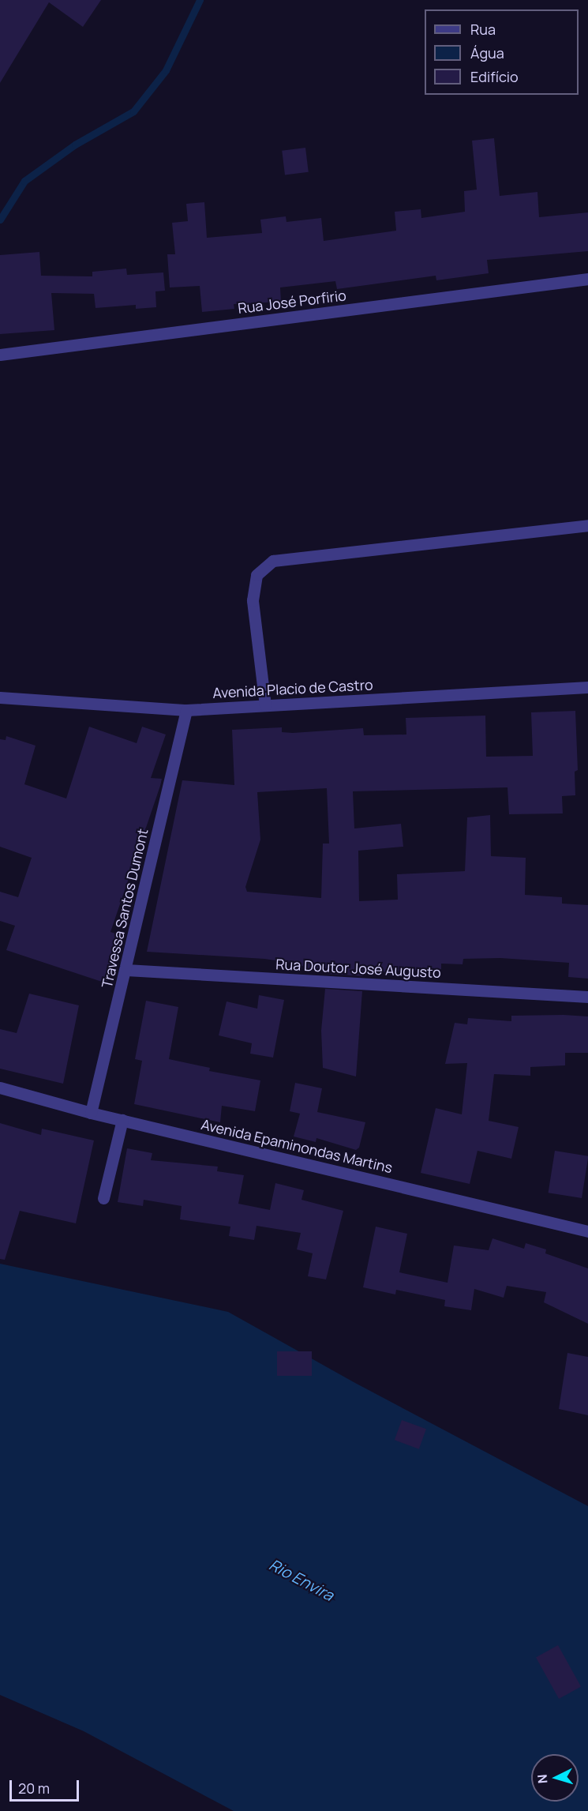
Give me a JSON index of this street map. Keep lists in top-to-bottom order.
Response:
{
  "streets": {
    "street": [
      "Rua José Porfirio",
      "Avenida Placio de Castro",
      "Travessa Santos Dumont",
      "Rua Doutor José Augusto",
      "Avenida Epaminondas Martins"
    ]
  },
  "crossings": [
    ["Avenida Placio de Castro", "Travessa Santos Dumont"],
    ["Travessa Santos Dumont", "Rua Doutor José Augusto"],
    ["Travessa Santos Dumont", "Avenida Epaminondas Martins"]
  ],
  "water": ["Rio Envira"],
  "legend": ["Rua", "Água", "Edifício"],
  "scale_bar": "20 m",
  "north": "left"
}
